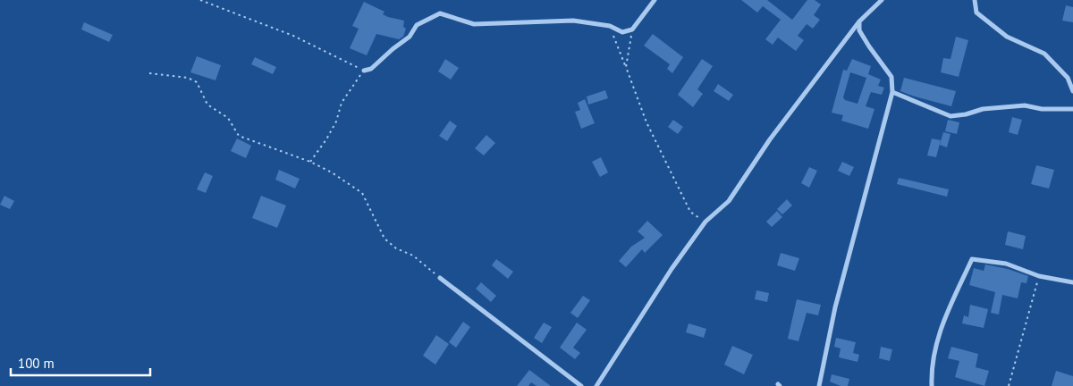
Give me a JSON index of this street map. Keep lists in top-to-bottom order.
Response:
{
  "scale_bar": "100 m"
}
